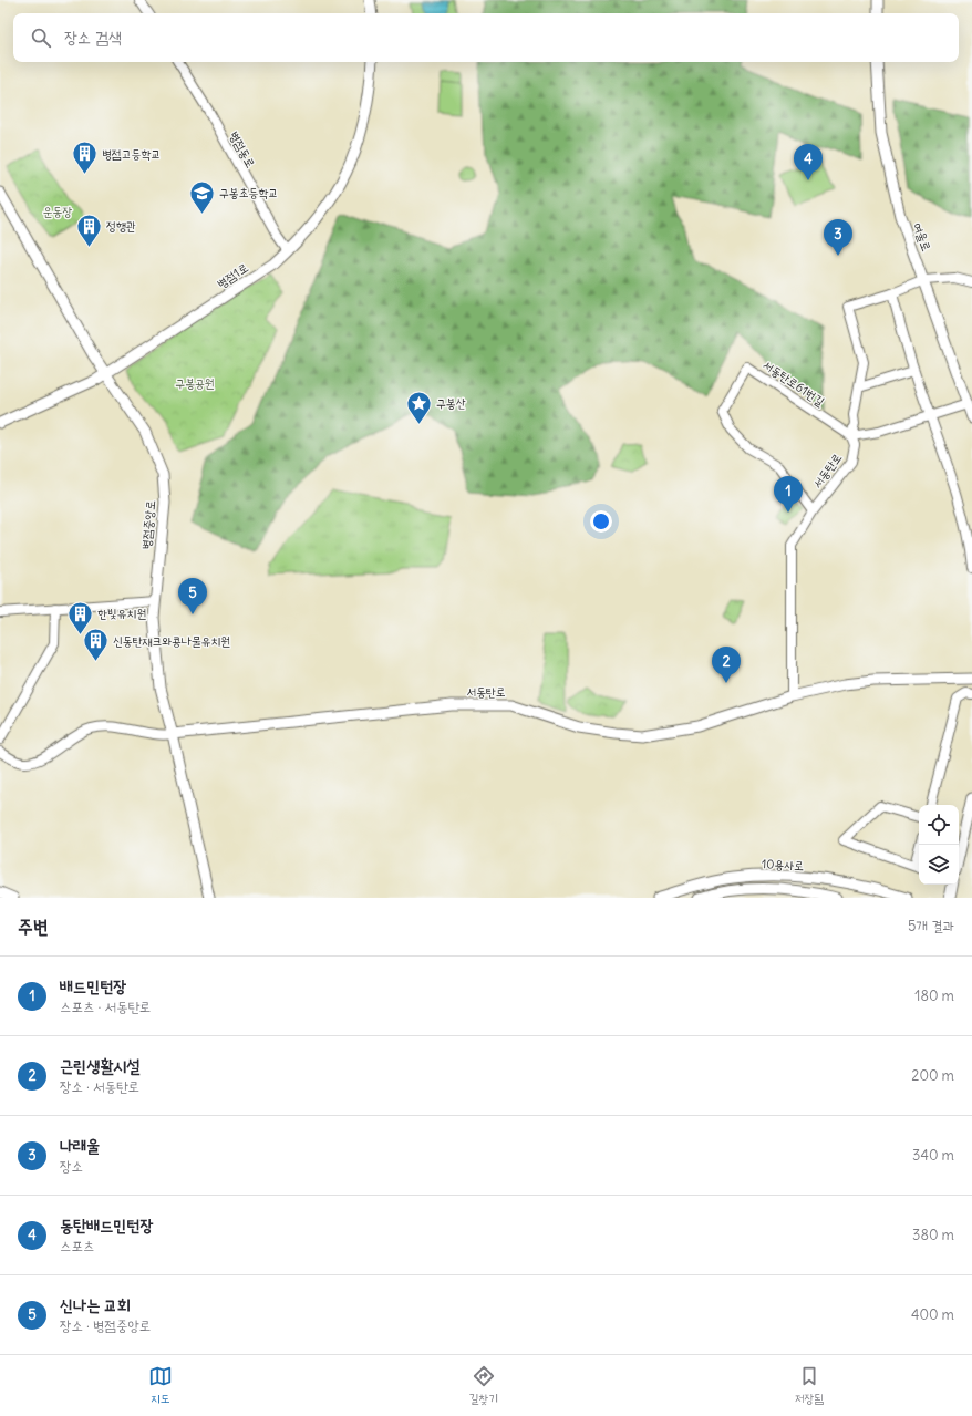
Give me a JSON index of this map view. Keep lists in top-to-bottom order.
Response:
{
  "streets": {
    "street": [
      "병점동로",
      "여울로",
      "병점1로",
      "서동탄로61번길",
      "서동탄로",
      "병점중앙로",
      "10용사로"
    ]
  },
  "crossings": [
    ["병점동로", "병점1로"],
    ["병점1로", "병점중앙로"],
    ["서동탄로61번길", "서동탄로"],
    ["서동탄로", "병점중앙로"]
  ],
  "parks": ["운동장", "구봉공원"],
  "places": {
    "building": [
      "병점고등학교",
      "정행관",
      "한빛유치원",
      "신동탄재크와콩나물유치원"
    ],
    "school or university": ["구봉초등학교"],
    "place": ["구봉산"]
  },
  "page": {
    "search": "장소 검색",
    "pins": [
      "4",
      "3",
      "1",
      "5",
      "2"
    ],
    "heading": ["주변", "5개 결과"],
    "list": [
      {
        "mark": "1",
        "name": "배드민턴장",
        "note": "스포츠 · 서동탄로",
        "value": "180 m"
      },
      {
        "mark": "2",
        "name": "근린생활시설",
        "note": "장소 · 서동탄로",
        "value": "200 m"
      },
      {
        "mark": "3",
        "name": "나래울",
        "note": "장소",
        "value": "340 m"
      },
      {
        "mark": "4",
        "name": "동탄배드민턴장",
        "note": "스포츠",
        "value": "380 m"
      },
      {
        "mark": "5",
        "name": "신나는 교회",
        "note": "장소 · 병점중앙로",
        "value": "400 m"
      }
    ],
    "nav": ["지도", "길찾기", "저장됨"]
  }
}
